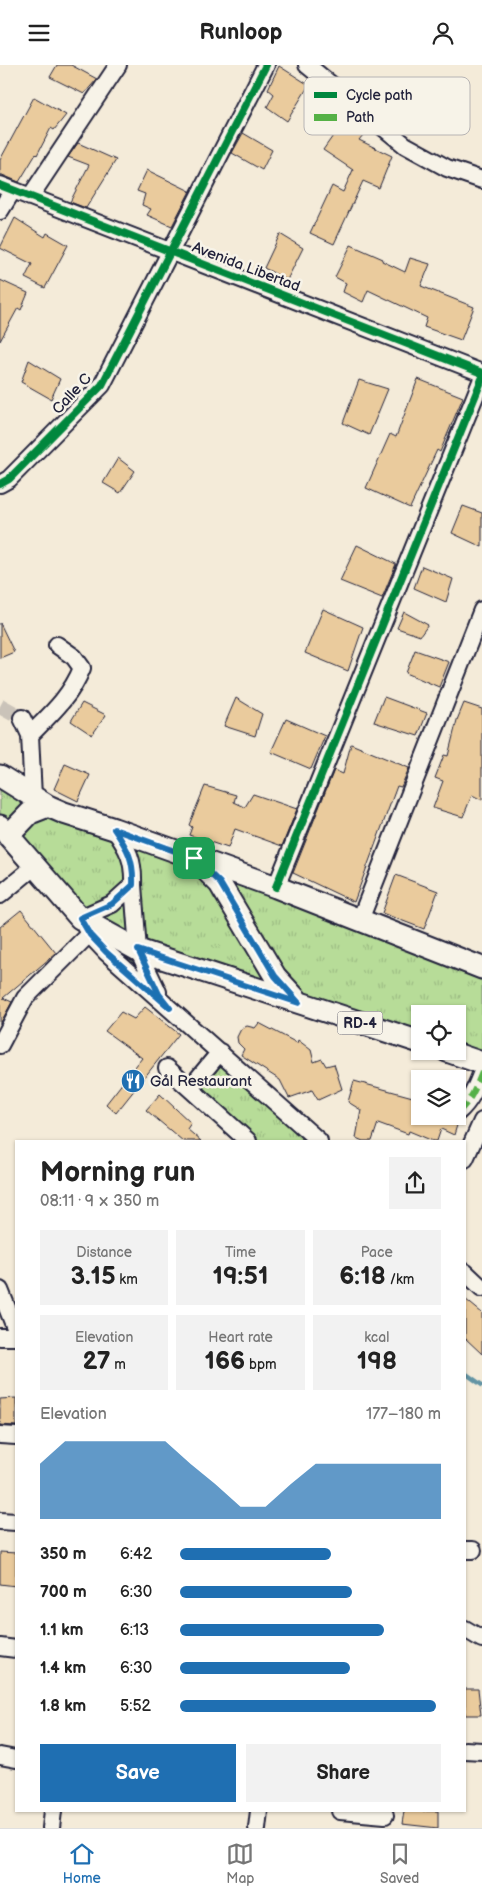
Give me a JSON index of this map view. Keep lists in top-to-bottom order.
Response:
{
  "streets": {
    "main road": ["RD-4"],
    "street": ["Avenida Libertad", "Calle C"]
  },
  "crossings": [
    ["Avenida Libertad", "Calle C"]
  ],
  "places": {
    "restaurant": ["Gål Restaurant"]
  },
  "legend": ["Cycle path", "Path"],
  "page": {
    "header": "Runloop",
    "heading": ["Morning run", "08:11 · 9 × 350 m"],
    "stats": [
      ["Distance", "3.15 km"],
      ["Time", "19:51"],
      ["Pace", "6:18 /km"],
      ["Elevation", "27 m"],
      ["Heart rate", "166 bpm"],
      ["kcal", "198"]
    ],
    "chart": ["Elevation", "177–180 m"],
    "list": [
      {
        "name": "350 m",
        "note": "6:42"
      },
      {
        "name": "700 m",
        "note": "6:30"
      },
      {
        "name": "1.1 km",
        "note": "6:13"
      },
      {
        "name": "1.4 km",
        "note": "6:30"
      },
      {
        "name": "1.8 km",
        "note": "5:52"
      }
    ],
    "buttons": ["Save", "Share"],
    "tabs": ["Home", "Map", "Saved"]
  }
}
